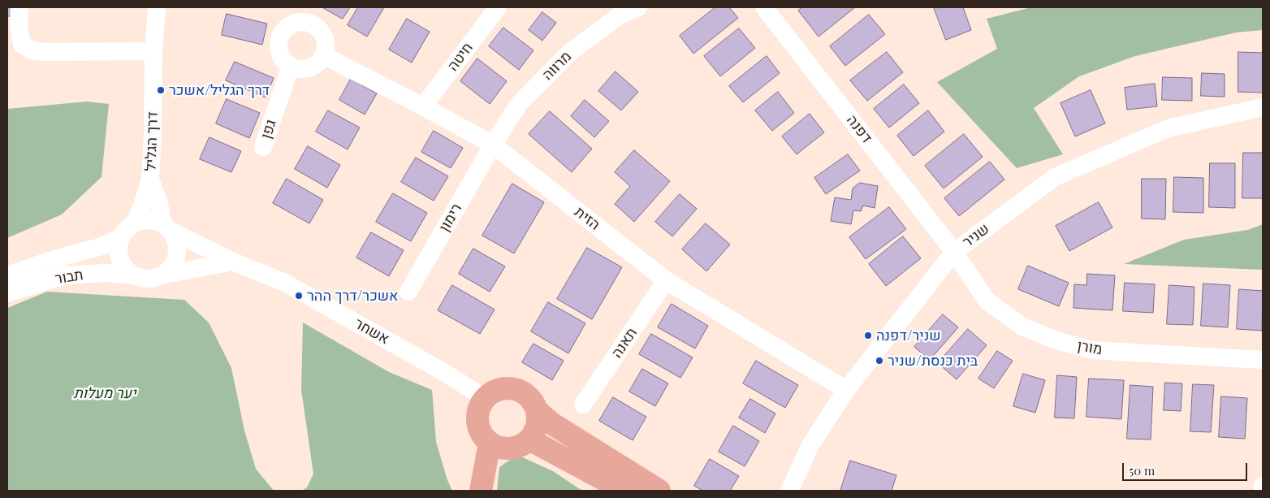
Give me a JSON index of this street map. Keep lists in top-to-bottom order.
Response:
{
  "streets": {
    "street": [
      "חיטה",
      "מרווה",
      "גפן",
      "דפנה",
      "דרך הגליל",
      "רימון",
      "הזית",
      "שניר",
      "תבור",
      "אשחר",
      "תאנה",
      "מורן"
    ]
  },
  "crossings": [
    ["חיטה", "הזית"],
    ["מרווה", "רימון"],
    ["מרווה", "הזית"],
    ["גפן", "הזית"],
    ["דפנה", "שניר"],
    ["דפנה", "מורן"],
    ["דרך הגליל", "תבור"],
    ["דרך הגליל", "אשחר"],
    ["רימון", "הזית"],
    ["הזית", "שניר"],
    ["הזית", "תאנה"],
    ["שניר", "מורן"],
    ["תבור", "אשחר"]
  ],
  "parks": ["יער מעלות"],
  "places": [
    "דרך הגליל/אשכר",
    "אשכר/דרך ההר",
    "שניר/דפנה",
    "בית כנסת/שניר"
  ],
  "scale_bar": "50 m"
}
